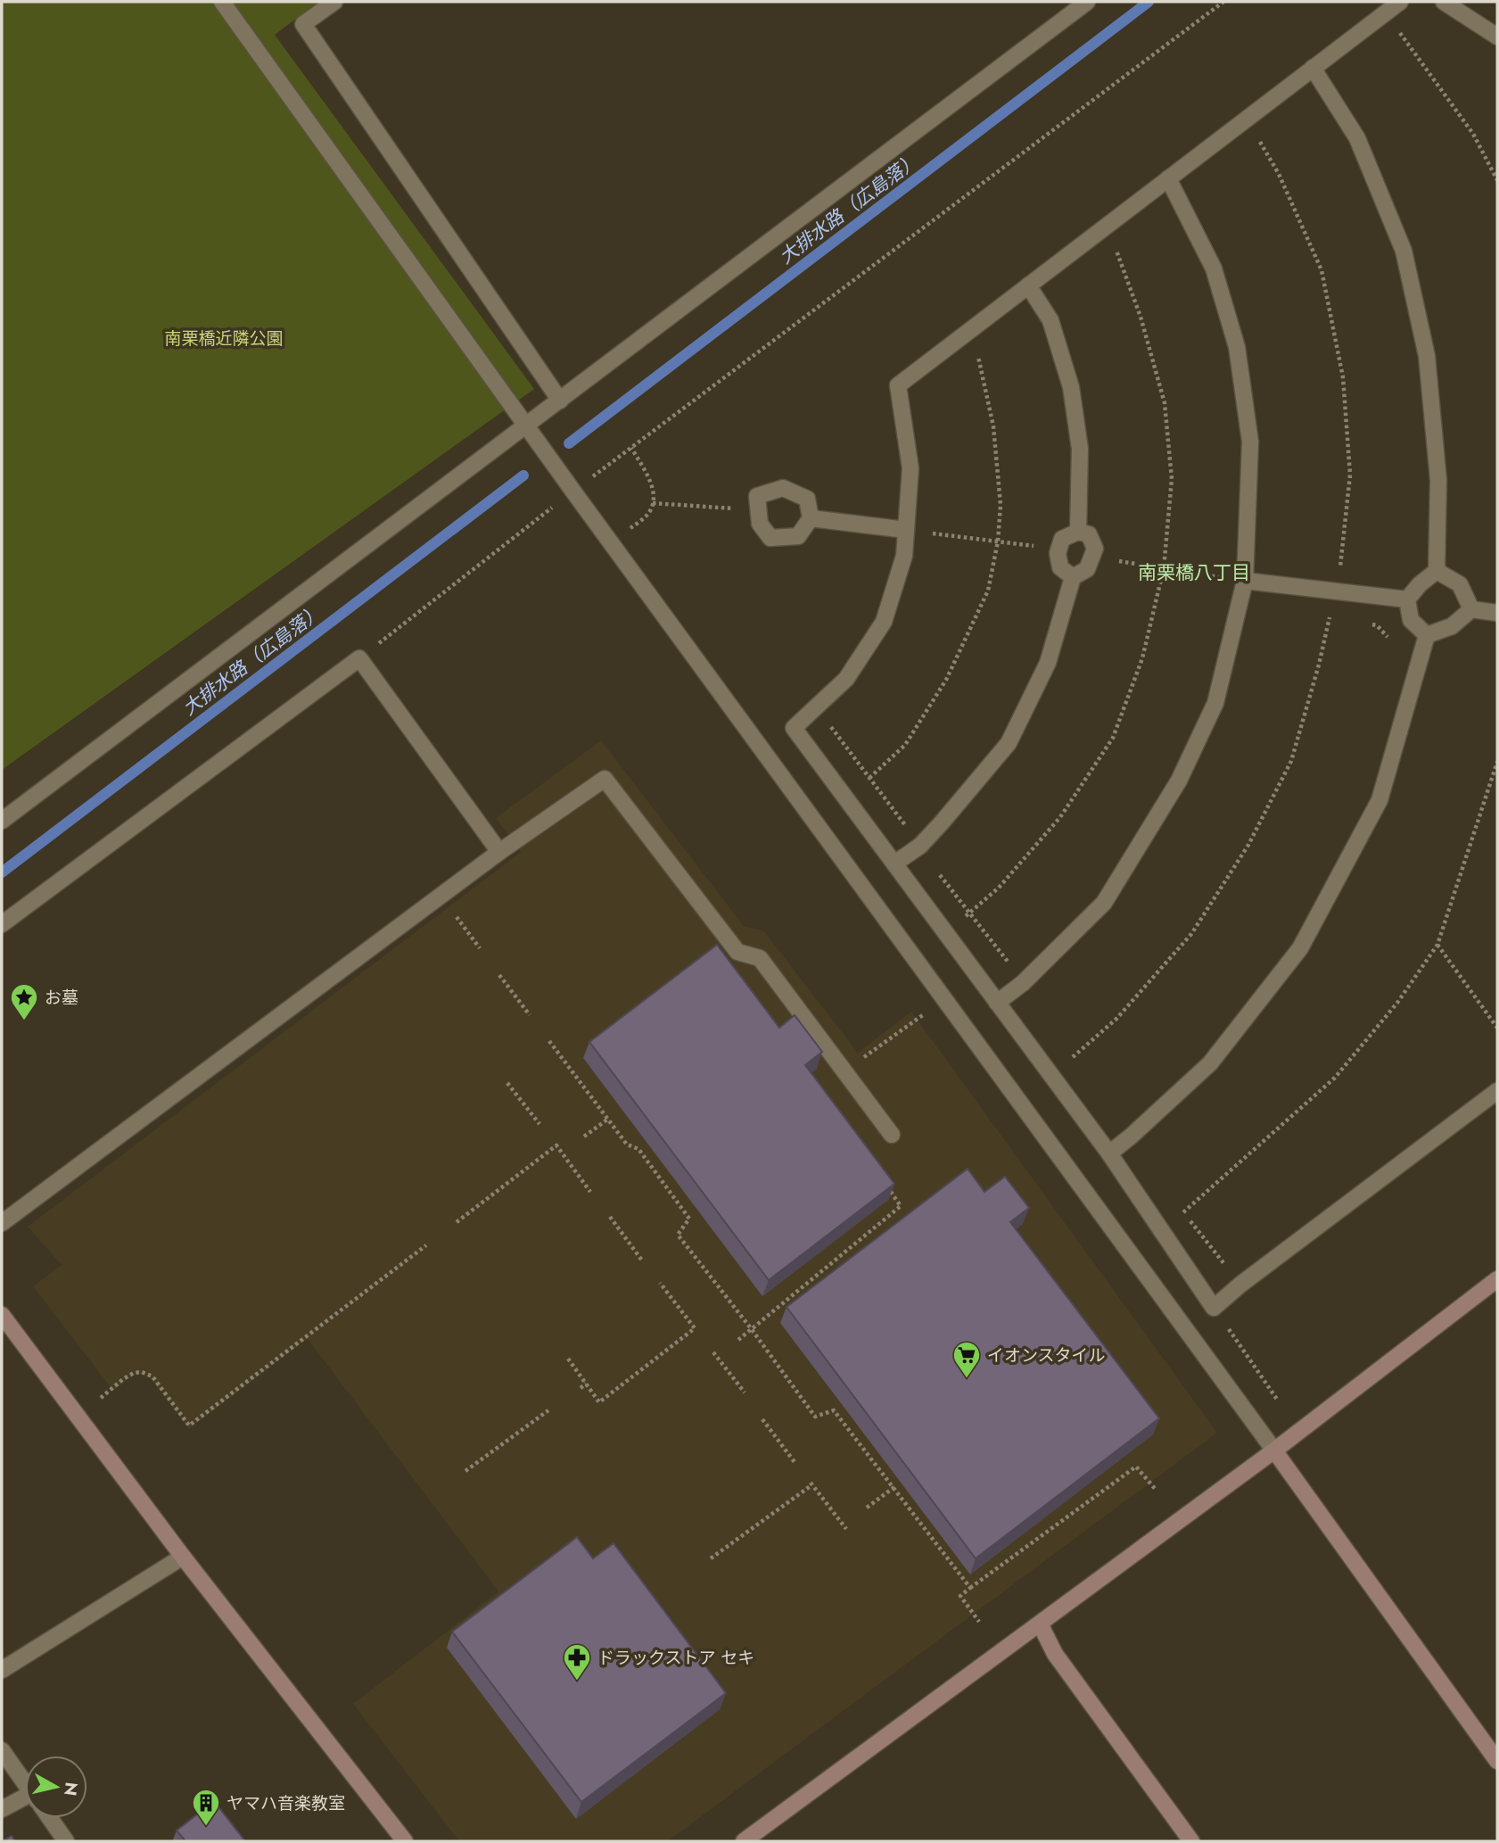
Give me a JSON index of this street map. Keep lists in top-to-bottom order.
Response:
{
  "districts": ["南栗橋八丁目"],
  "water": ["大排水路（広島落）"],
  "parks": ["南栗橋近隣公園"],
  "places": {
    "place": ["お墓"],
    "supermarket": ["イオンスタイル"],
    "pharmacy": ["ドラックストア セキ"],
    "building": ["ヤマハ音楽教室"]
  },
  "north": "right"
}
